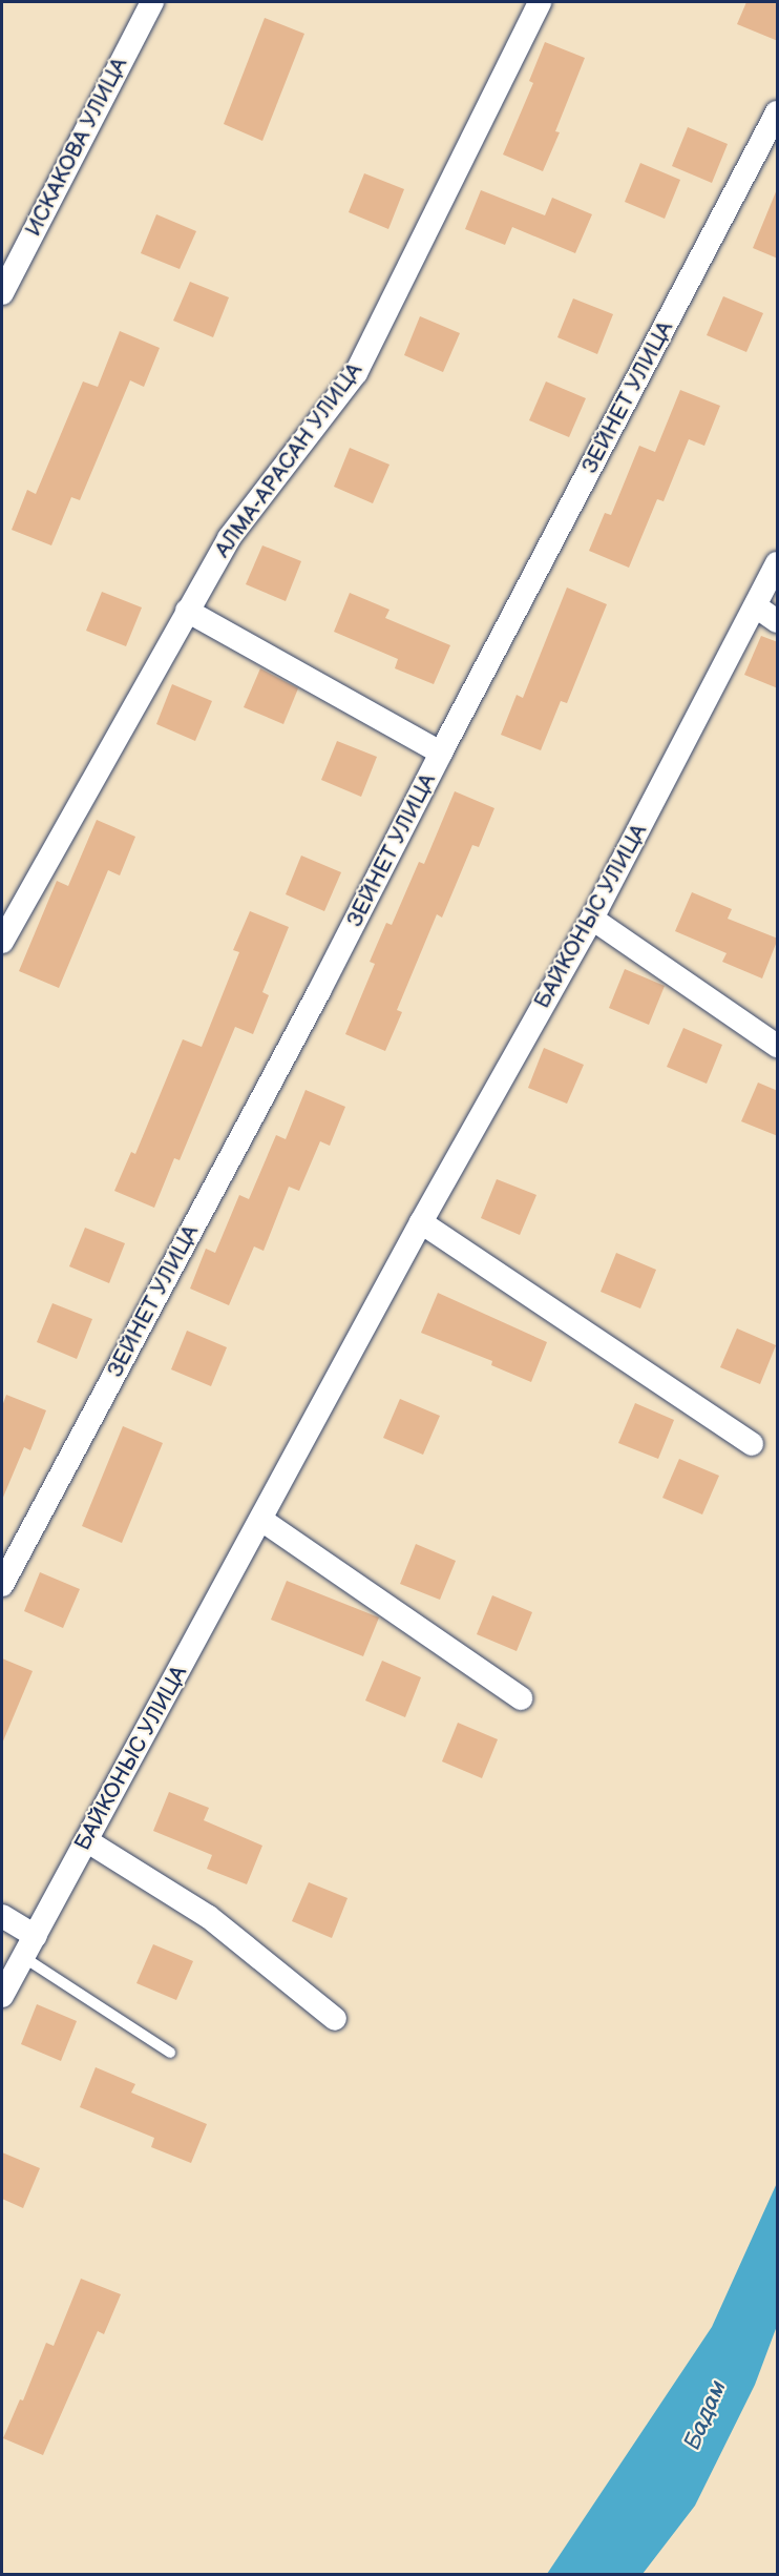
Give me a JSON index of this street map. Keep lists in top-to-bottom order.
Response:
{
  "streets": {
    "street": [
      "ИСКАКОВА УЛИЦА",
      "ЗЕЙНЕТ УЛИЦА",
      "АЛМА-АРАСАН УЛИЦА",
      "БАЙКОНЫС УЛИЦА"
    ]
  },
  "water": ["Бадам"]
}
